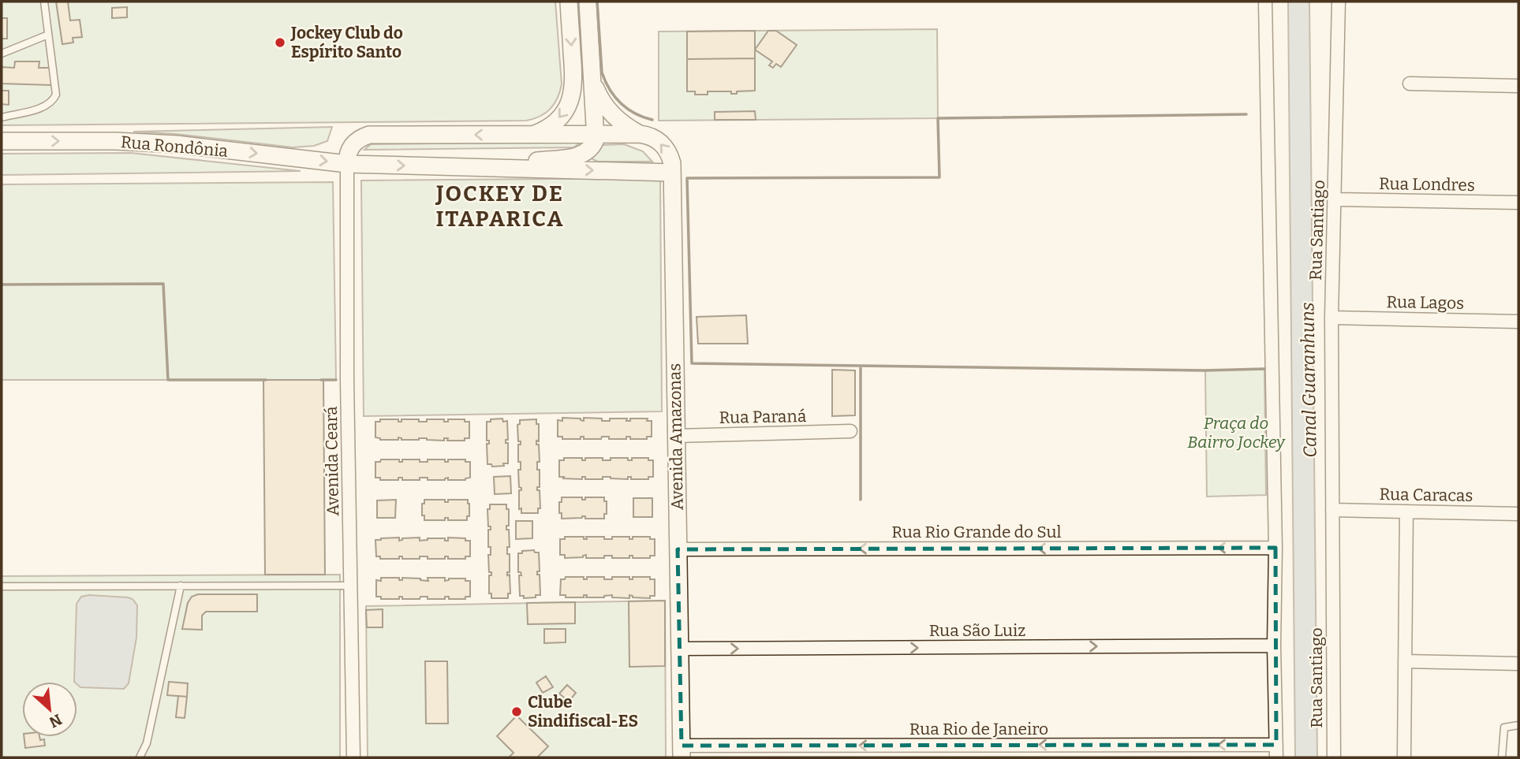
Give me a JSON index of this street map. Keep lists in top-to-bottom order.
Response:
{
  "streets": {
    "street": [
      "Rua Rondônia",
      "Rua Londres",
      "Rua Santiago",
      "Rua Lagos",
      "Rua Paraná",
      "Avenida Amazonas",
      "Avenida Ceará",
      "Rua Caracas",
      "Rua Rio Grande do Sul",
      "Rua São Luiz",
      "Rua Rio de Janeiro"
    ]
  },
  "crossings": [
    ["Rua Rondônia", "Avenida Amazonas"],
    ["Rua Rondônia", "Avenida Ceará"],
    ["Rua Londres", "Rua Santiago"],
    ["Rua Santiago", "Rua Lagos"],
    ["Rua Santiago", "Rua Caracas"],
    ["Rua Paraná", "Avenida Amazonas"],
    ["Avenida Amazonas", "Rua Rio Grande do Sul"],
    ["Avenida Amazonas", "Rua São Luiz"],
    ["Avenida Amazonas", "Rua Rio de Janeiro"]
  ],
  "one_way": ["Rua Rio Grande do Sul", "Rua São Luiz", "Rua Rio de Janeiro"],
  "districts": ["JOCKEY DE ITAPARICA"],
  "water": ["Canal Guaranhuns"],
  "parks": ["Praça do Bairro Jockey"],
  "places": ["Jockey Club do Espírito Santo", "Clube Sindifiscal-ES"],
  "north": "bottom right"
}
